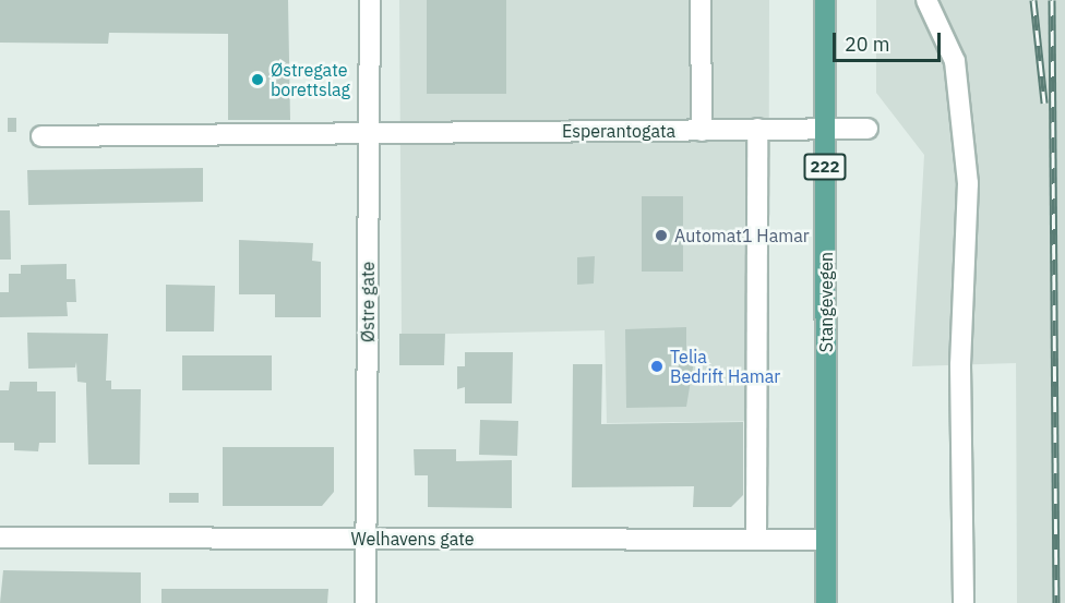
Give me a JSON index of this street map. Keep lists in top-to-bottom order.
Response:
{
  "streets": {
    "main road": ["222", "Stangevegen"],
    "street": ["Esperantogata", "Østre gate", "Welhavens gate"]
  },
  "crossings": [
    ["Esperantogata", "Østre gate"],
    ["Esperantogata", "Stangevegen"],
    ["Østre gate", "Welhavens gate"],
    ["Stangevegen", "Welhavens gate"]
  ],
  "places": ["Østregate borettslag", "Automat1 Hamar", "Telia Bedrift Hamar"],
  "scale_bar": "20 m"
}
